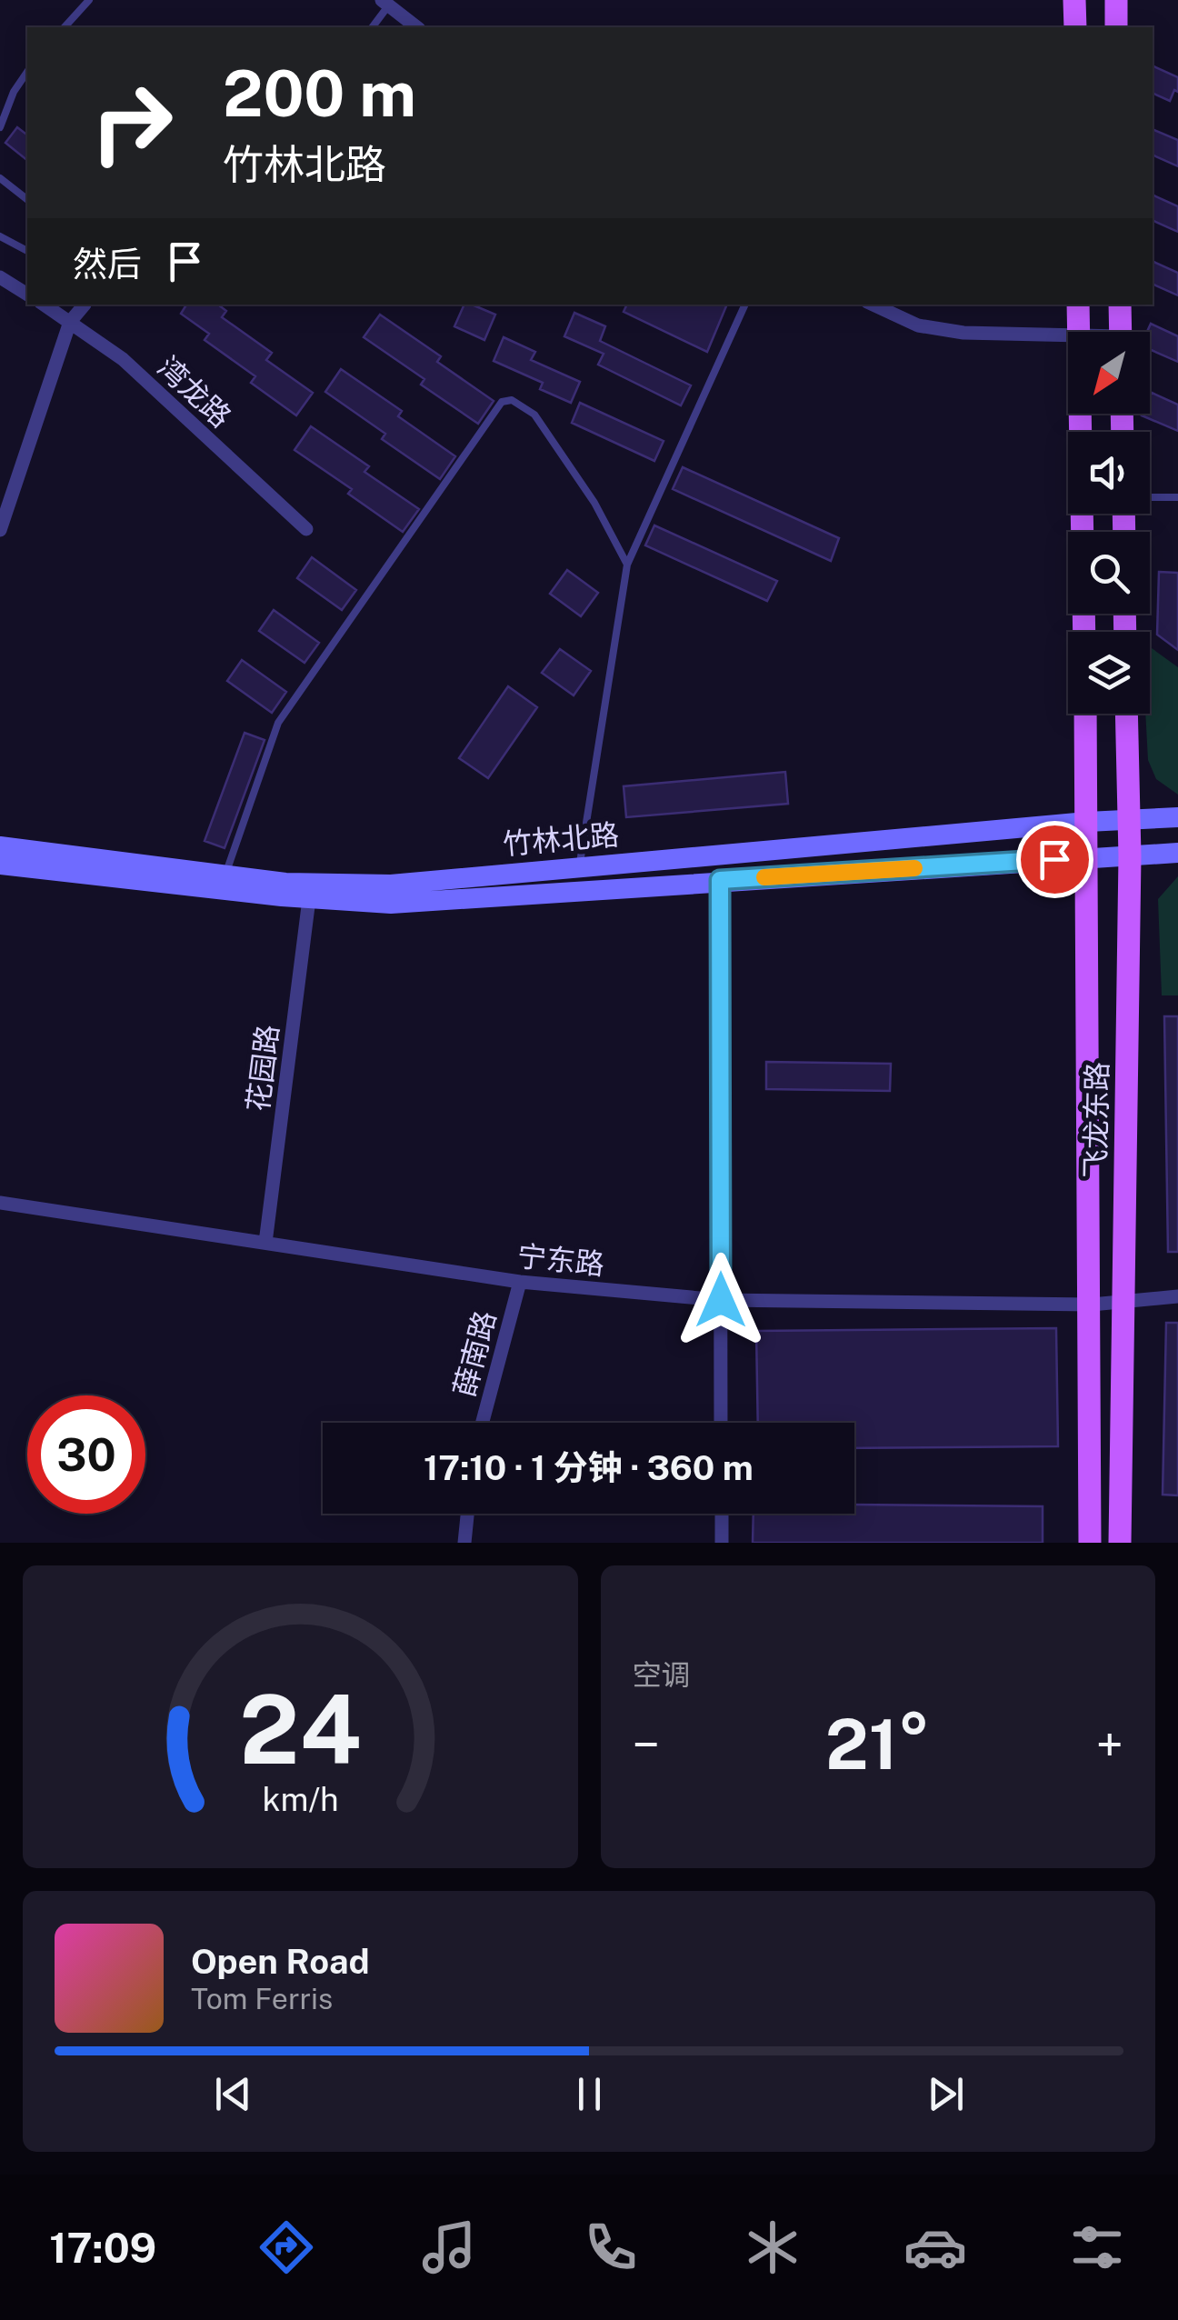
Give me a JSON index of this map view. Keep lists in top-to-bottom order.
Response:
{
  "streets": {
    "main road": ["竹林北路", "飞龙东路"],
    "street": [
      "湾龙路",
      "花园路",
      "宁东路",
      "薛南路"
    ]
  },
  "crossings": [
    ["竹林北路", "花园路"],
    ["竹林北路", "飞龙东路"],
    ["花园路", "宁东路"],
    ["飞龙东路", "宁东路"],
    ["宁东路", "薛南路"]
  ],
  "north": "bottom left",
  "page": {
    "turn": ["200 m", "竹林北路"],
    "then": "然后",
    "limit": "30",
    "trip": "17:10 · 1 分钟 · 360 m",
    "tile": "空调",
    "heat": ["−", "21°", "+"],
    "song": ["Open Road", "Tom Ferris"],
    "tabs": "17:09",
    "gauge": ["24", "km/h"]
  }
}
